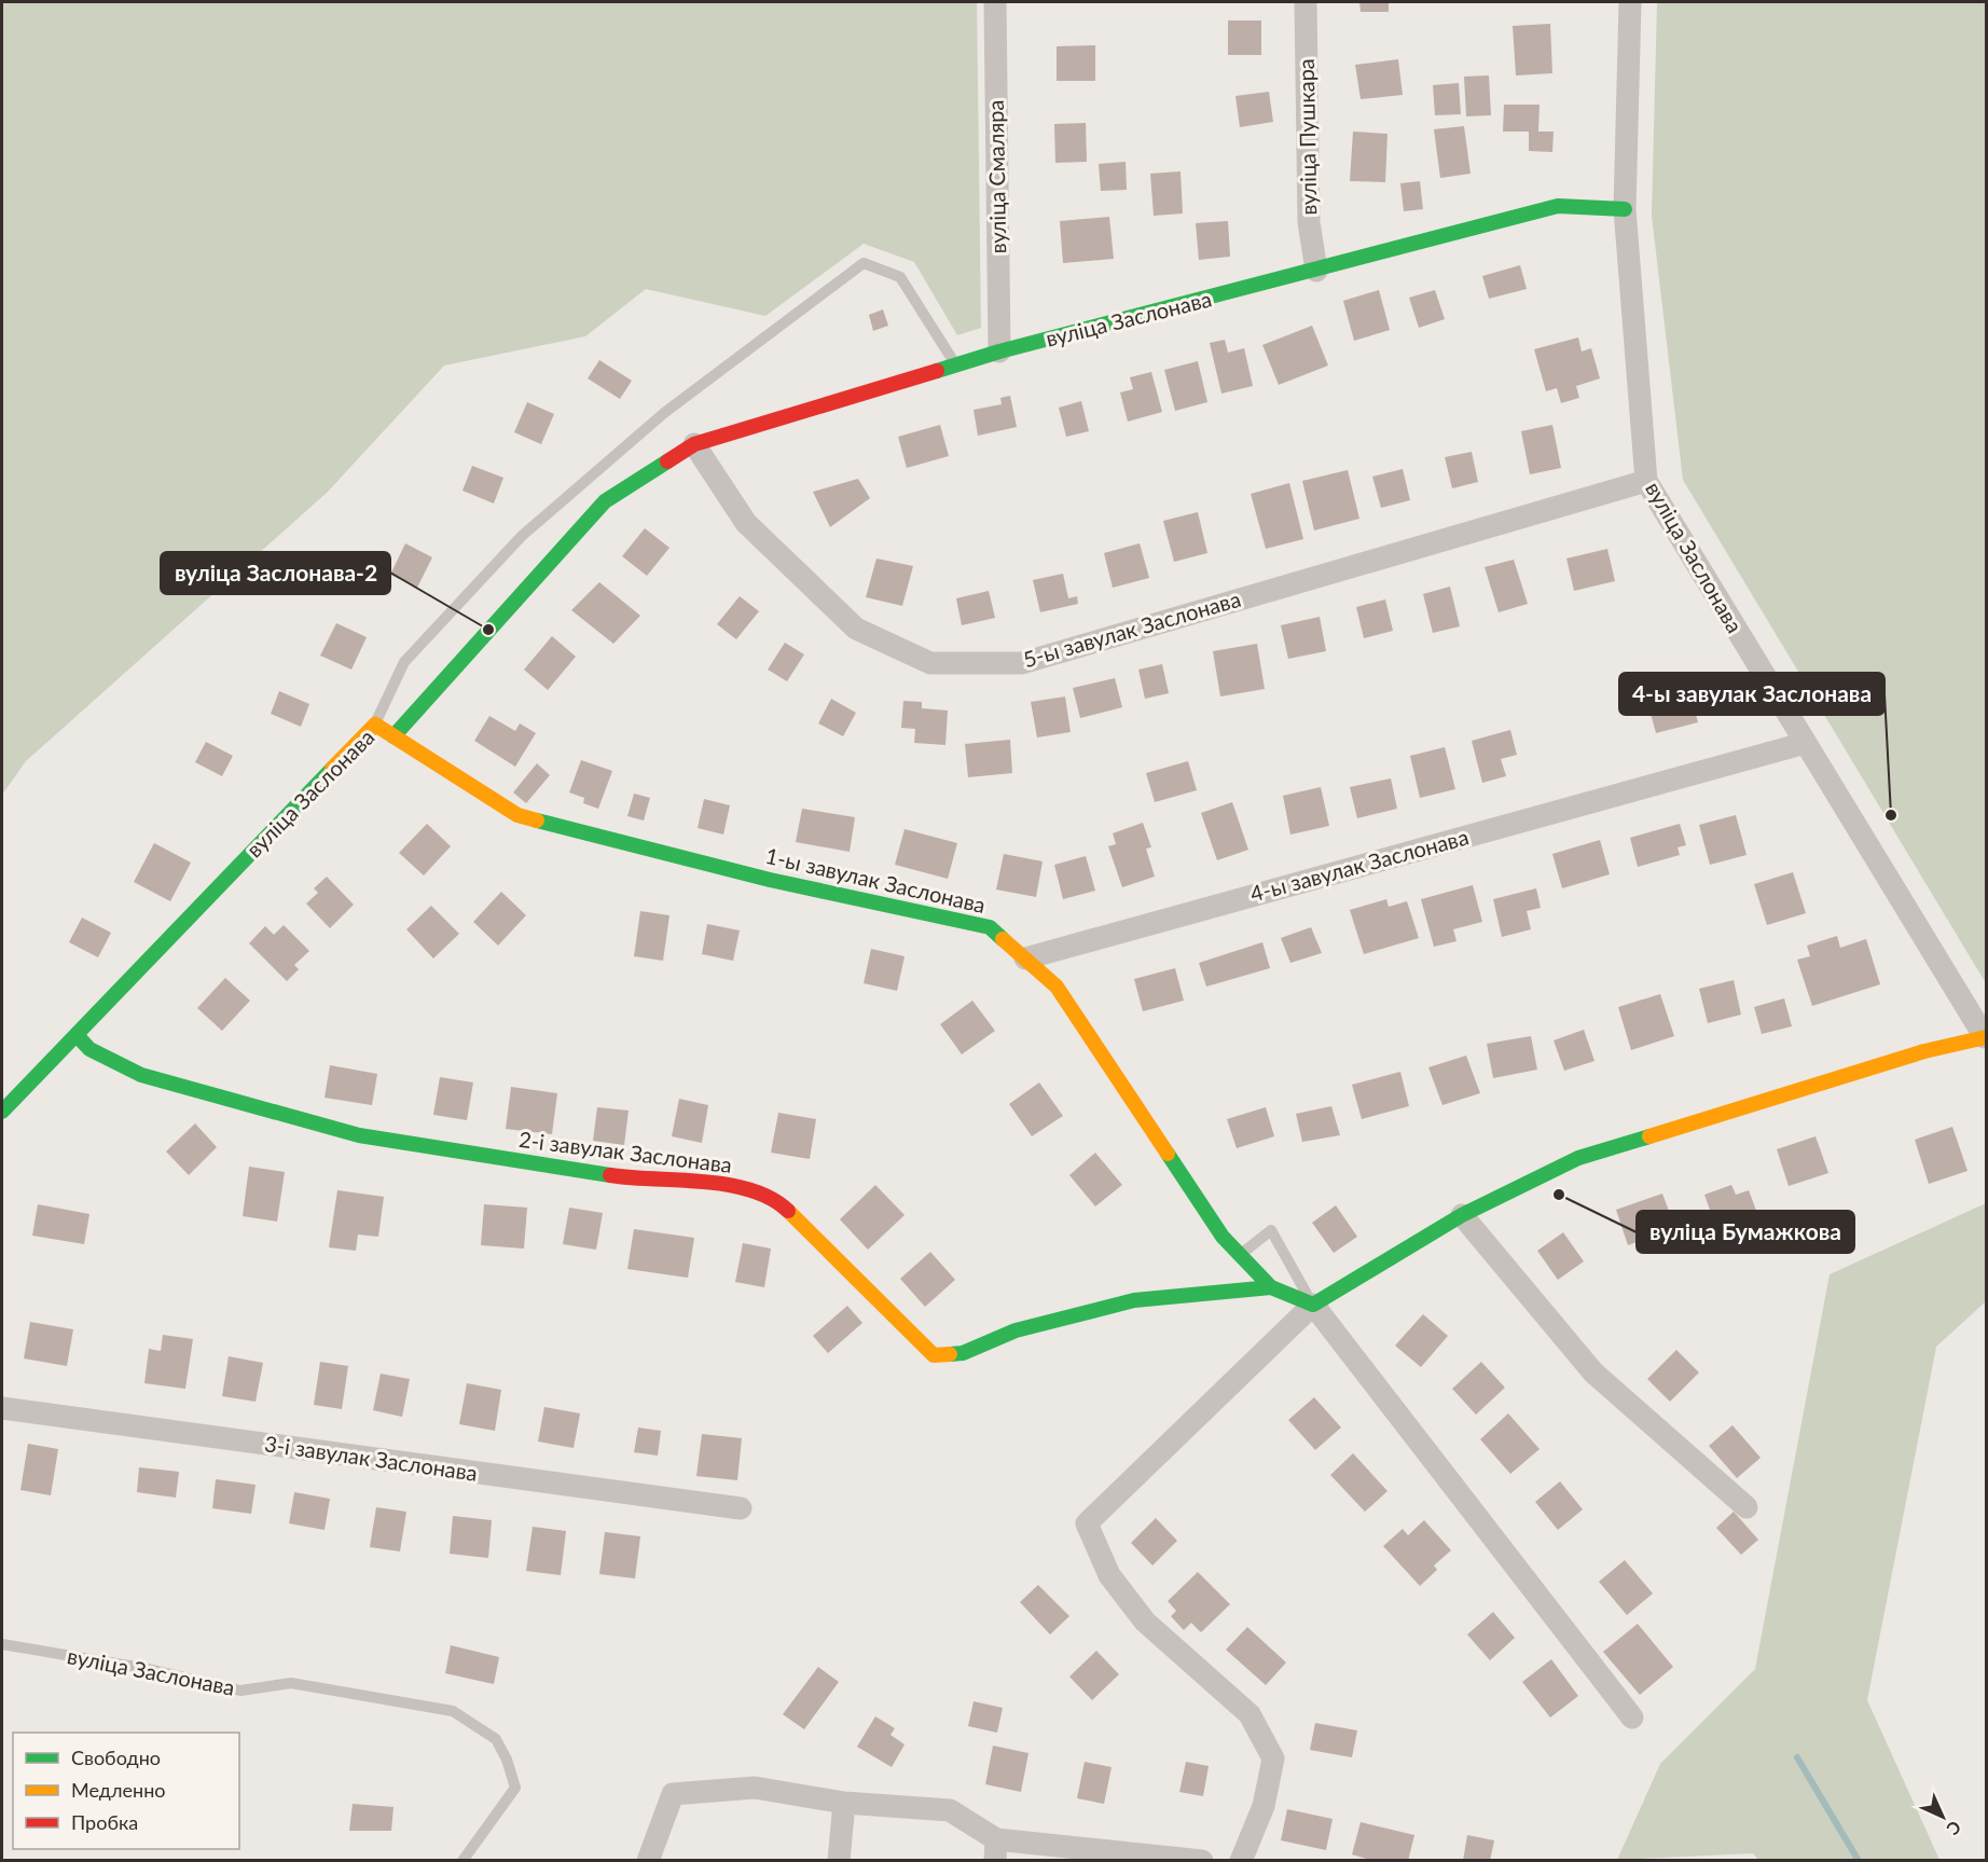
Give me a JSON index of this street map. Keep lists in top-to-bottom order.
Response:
{
  "streets": {
    "street": [
      "вуліца Пушкара",
      "вуліца Смаляра",
      "вуліца Заслонава",
      "5-ы завулак Заслонава",
      "4-ы завулак Заслонава",
      "1-ы завулак Заслонава",
      "2-і завулак Заслонава",
      "3-і завулак Заслонава"
    ]
  },
  "crossings": [
    ["вуліца Пушкара", "вуліца Заслонава"],
    ["вуліца Смаляра", "вуліца Заслонава"],
    ["вуліца Заслонава", "5-ы завулак Заслонава"],
    ["вуліца Заслонава", "4-ы завулак Заслонава"],
    ["вуліца Заслонава", "1-ы завулак Заслонава"],
    ["вуліца Заслонава", "2-і завулак Заслонава"],
    ["4-ы завулак Заслонава", "1-ы завулак Заслонава"],
    ["1-ы завулак Заслонава", "2-і завулак Заслонава"]
  ],
  "places": ["вуліца Заслонава-2", "4-ы завулак Заслонава", "вуліца Бумажкова"],
  "legend": ["Свободно", "Медленно", "Пробка"],
  "north": "bottom right"
}
